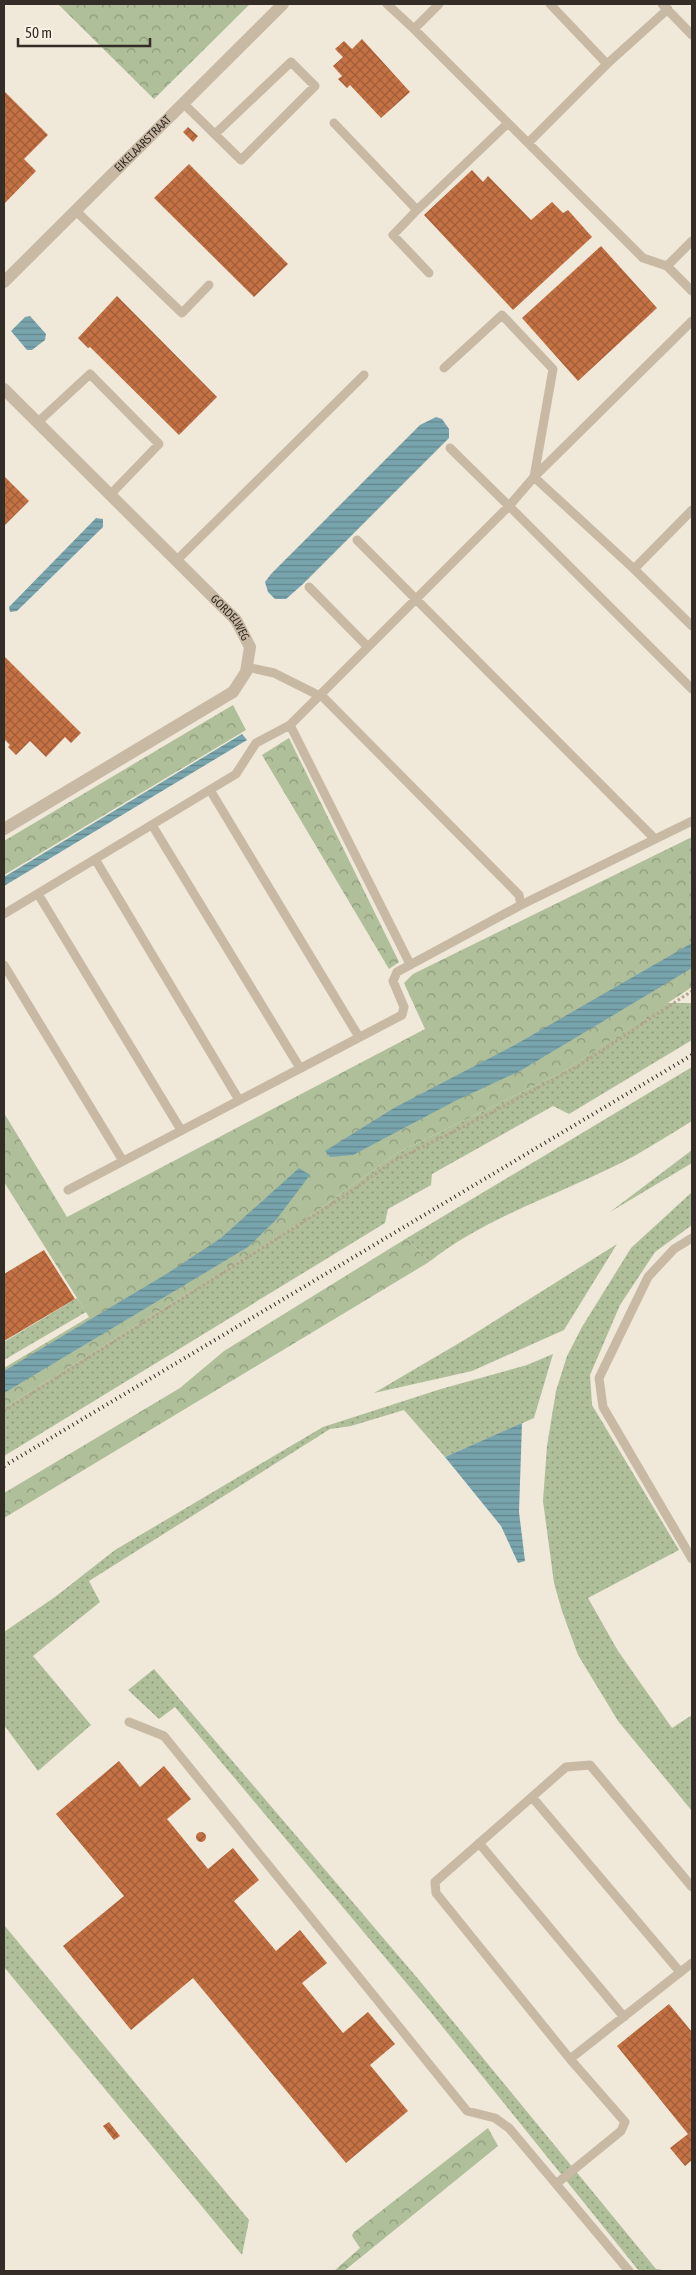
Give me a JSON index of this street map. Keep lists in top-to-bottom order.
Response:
{
  "streets": {
    "street": ["EIKELAARSTRAAT", "GORDELWEG"]
  },
  "scale_bar": "50 m"
}
